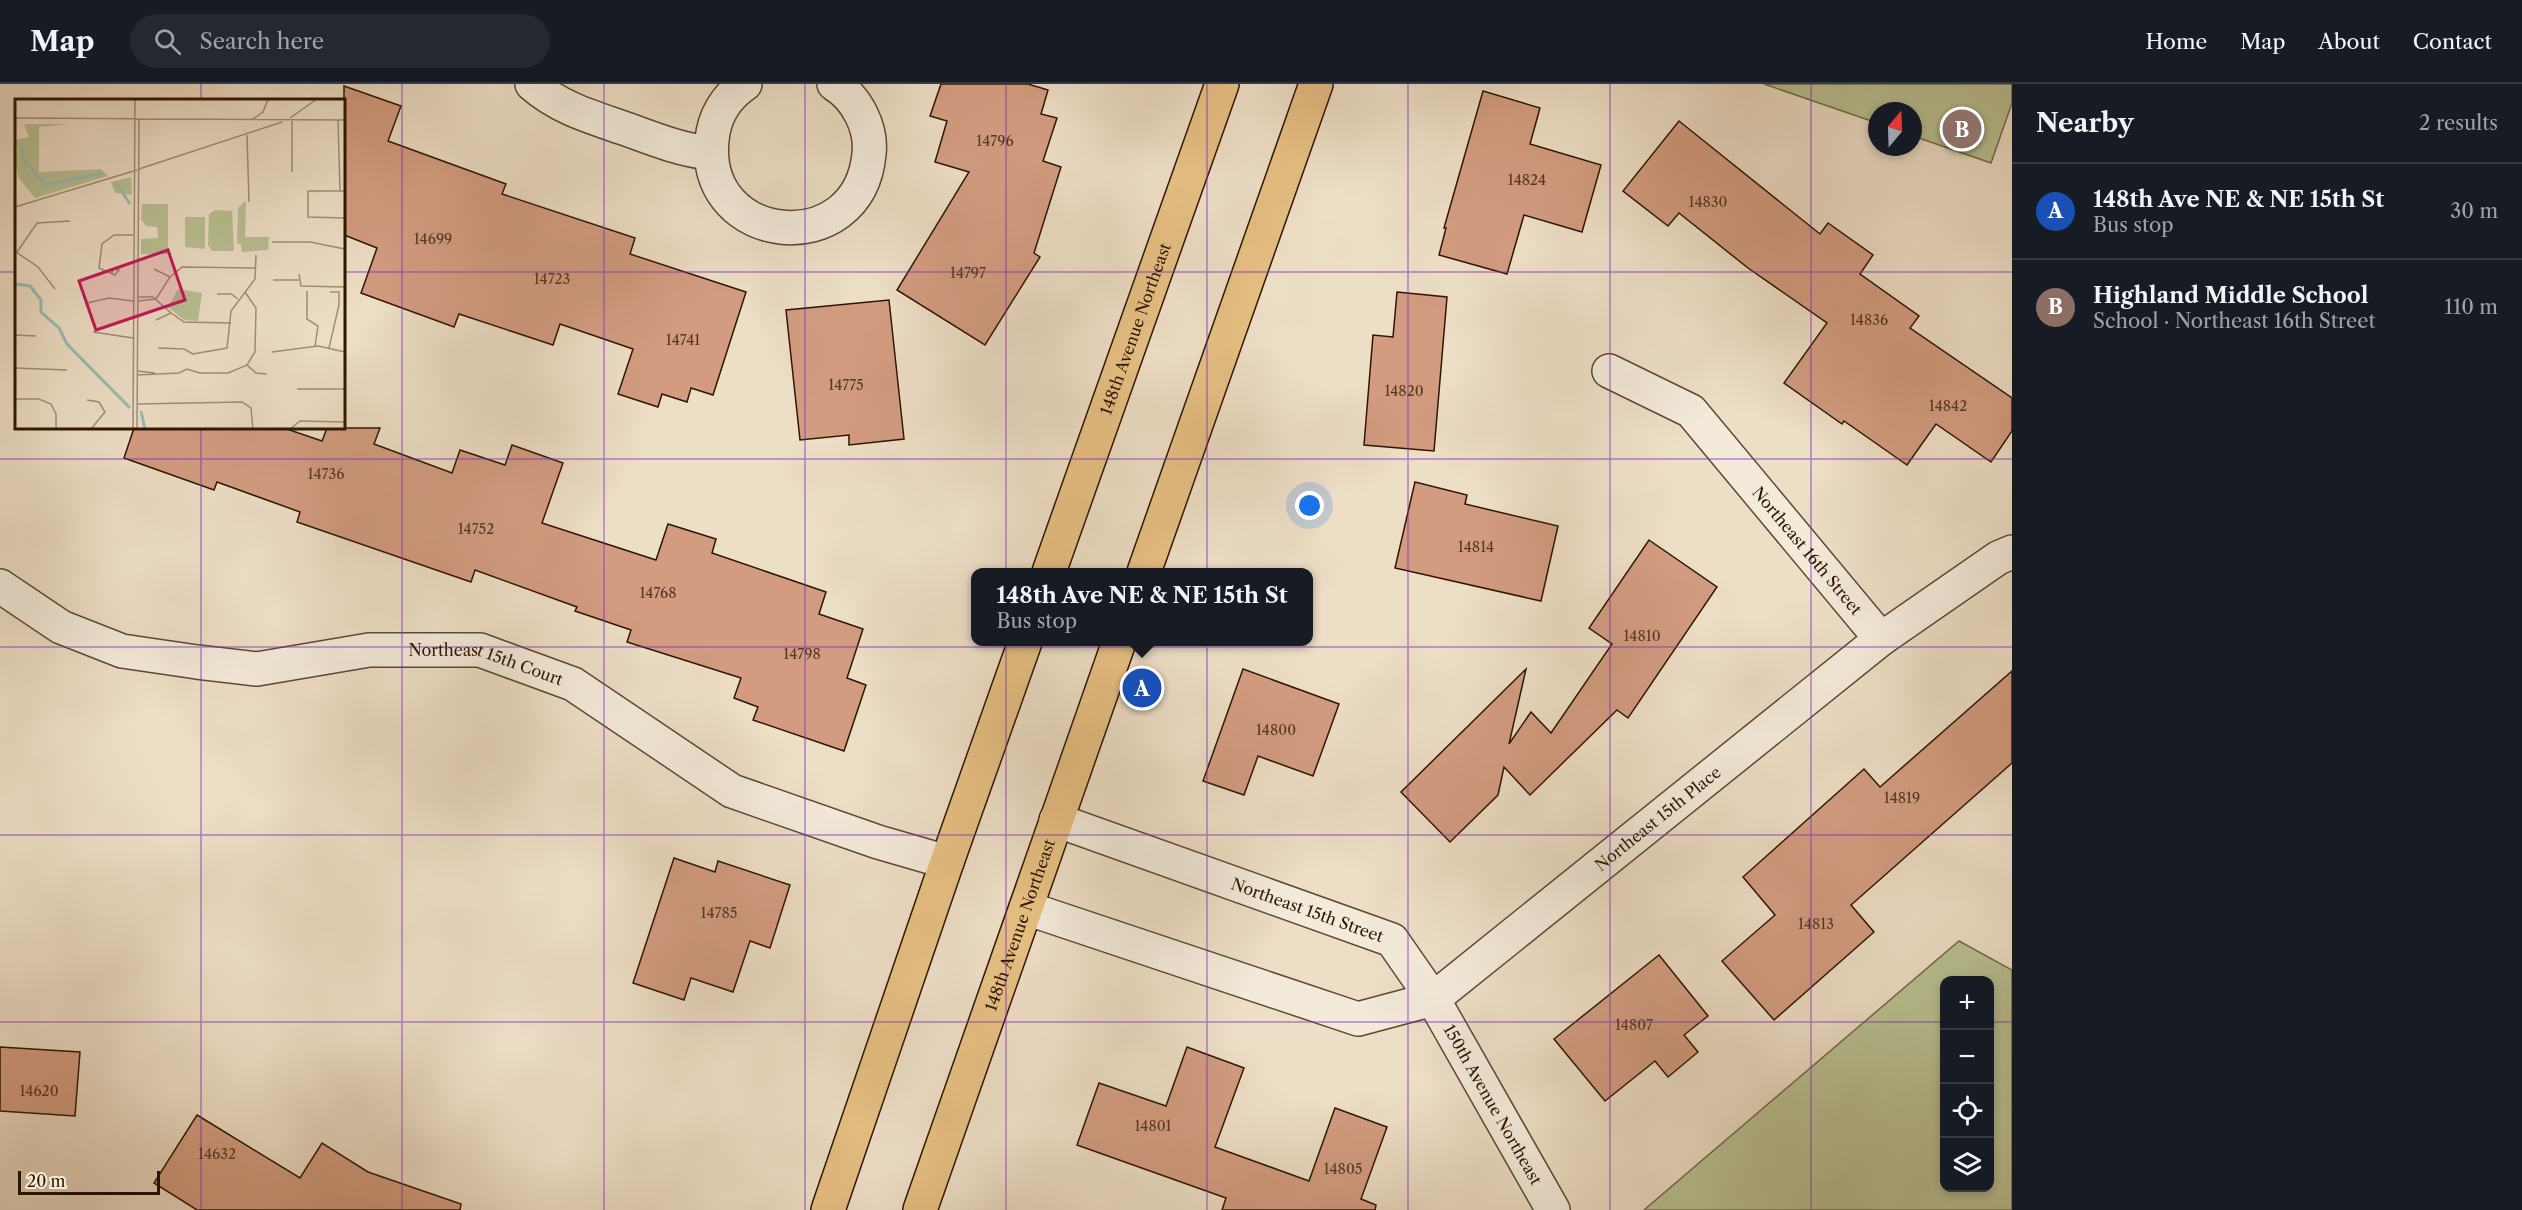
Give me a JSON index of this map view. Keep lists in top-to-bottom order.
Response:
{
  "streets": {
    "main road": ["148th Avenue Northeast"],
    "street": [
      "Northeast 16th Street",
      "Northeast 15th Court",
      "Northeast 15th Place",
      "Northeast 15th Street",
      "150th Avenue Northeast"
    ]
  },
  "crossings": [
    ["148th Avenue Northeast", "Northeast 15th Street"],
    ["Northeast 16th Street", "Northeast 15th Place"],
    ["Northeast 15th Place", "Northeast 15th Street"],
    ["Northeast 15th Place", "150th Avenue Northeast"],
    ["Northeast 15th Street", "150th Avenue Northeast"]
  ],
  "house_numbers": [
    "14796",
    "14824",
    "14830",
    "14699",
    "14797",
    "14723",
    "14836",
    "14741",
    "14775",
    "14820",
    "14842",
    "14736",
    "14752",
    "14814",
    "14768",
    "14810",
    "14798",
    "14800",
    "14819",
    "14785",
    "14813",
    "14807",
    "14620",
    "14801",
    "14632",
    "14805"
  ],
  "scale_bar": "20 m",
  "north": "top",
  "page": {
    "header": "Map",
    "search": "Search here",
    "nav": [
      "Home",
      "Map",
      "About",
      "Contact"
    ],
    "heading": ["Nearby", "2 results"],
    "pins": ["B", "A"],
    "list": [
      {
        "mark": "A",
        "name": "148th Ave NE & NE 15th St",
        "note": "Bus stop",
        "value": "30 m"
      },
      {
        "mark": "B",
        "name": "Highland Middle School",
        "note": "School · Northeast 16th Street",
        "value": "110 m"
      }
    ],
    "popup": ["148th Ave NE & NE 15th St", "Bus stop"],
    "map_buttons": ["+", "−"],
    "scale": "20 m"
  }
}
